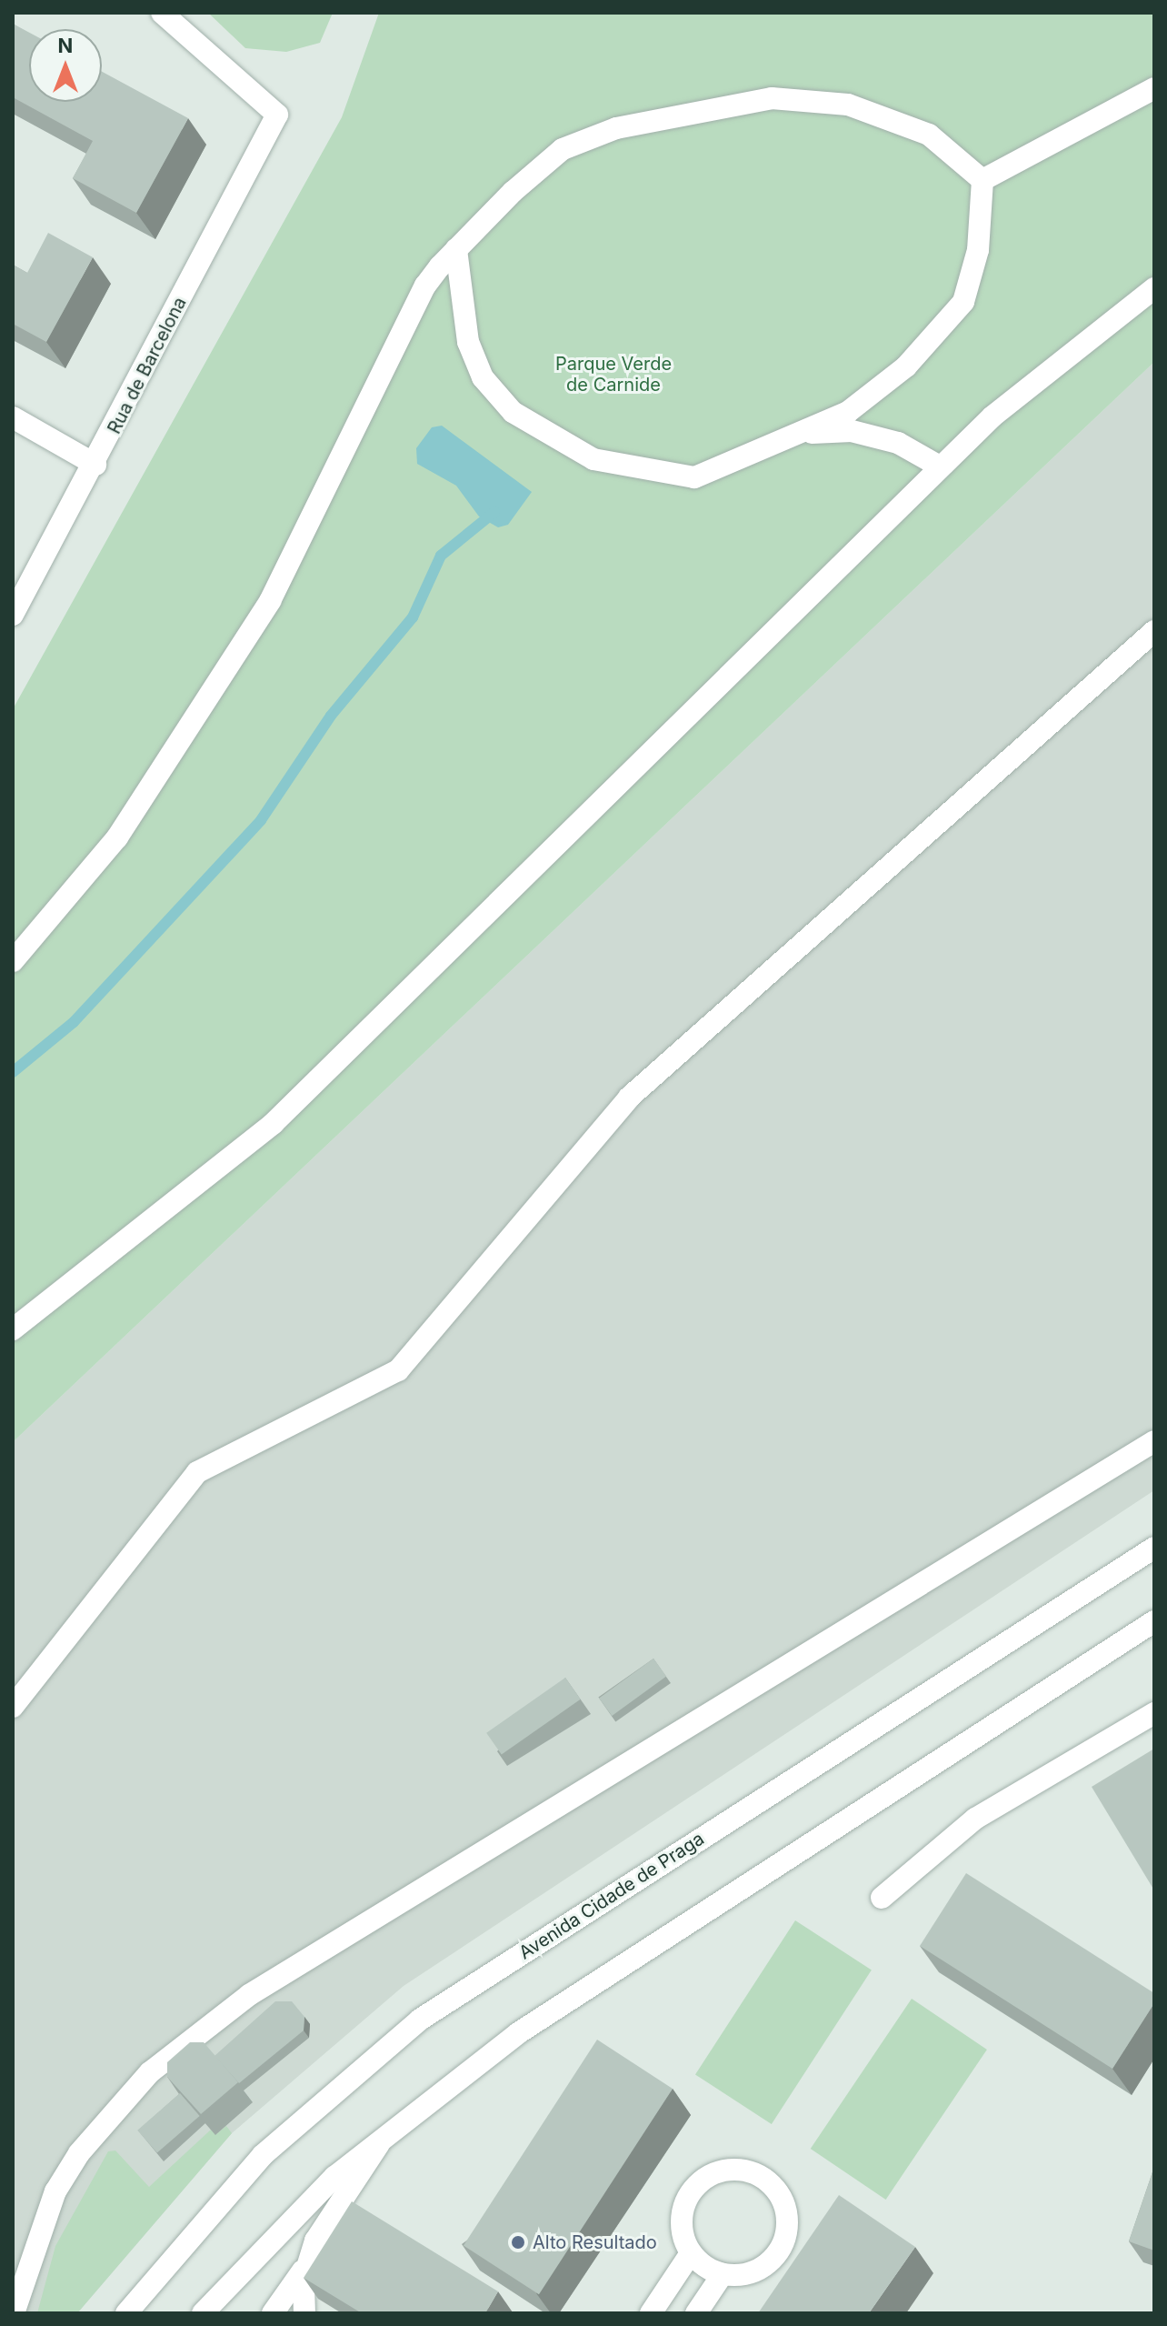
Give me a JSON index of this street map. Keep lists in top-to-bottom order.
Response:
{
  "streets": {
    "street": ["Rua de Barcelona", "Avenida Cidade de Praga"]
  },
  "parks": ["Parque Verde de Carnide"],
  "places": ["Alto Resultado"],
  "north": "top"
}
